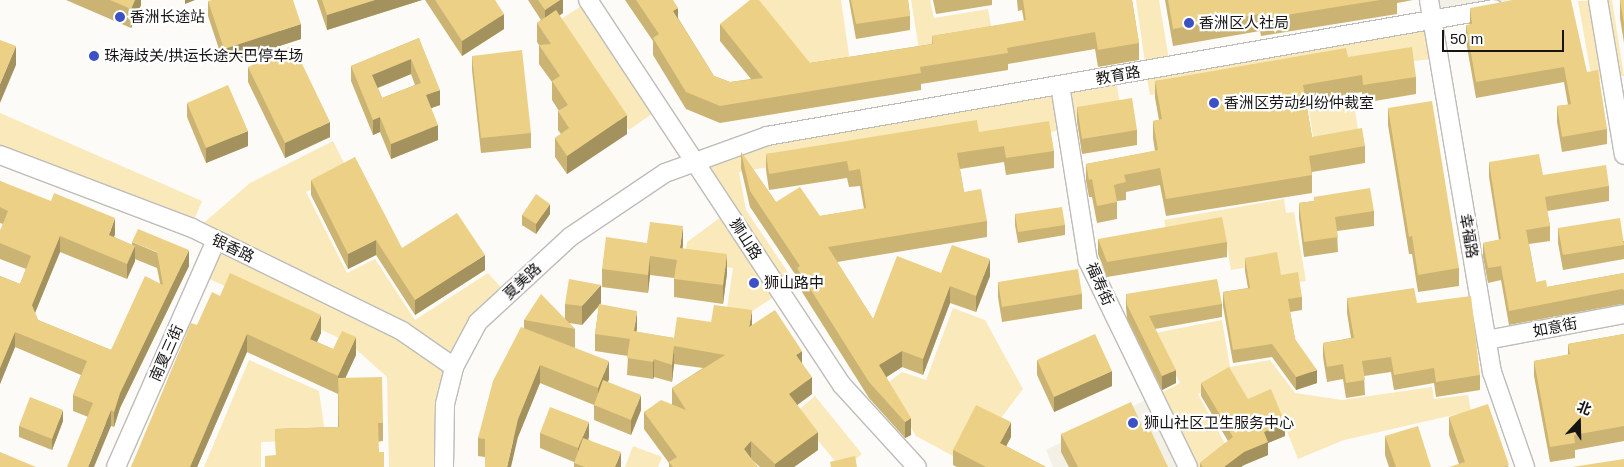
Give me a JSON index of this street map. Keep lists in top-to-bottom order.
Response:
{
  "streets": {
    "street": [
      "教育路",
      "幸福路",
      "狮山路",
      "银香路",
      "夏美路",
      "福寿街",
      "如意街",
      "南夏三街"
    ]
  },
  "crossings": [
    ["教育路", "幸福路"],
    ["教育路", "狮山路"],
    ["教育路", "夏美路"],
    ["教育路", "福寿街"],
    ["幸福路", "如意街"],
    ["狮山路", "夏美路"],
    ["银香路", "夏美路"],
    ["银香路", "南夏三街"]
  ],
  "places": [
    "香洲长途站",
    "香洲区人社局",
    "珠海歧关/拱运长途大巴停车场",
    "香洲区劳动纠纷仲裁室",
    "狮山路中",
    "狮山社区卫生服务中心"
  ],
  "scale_bar": "50 m",
  "north": "top"
}
